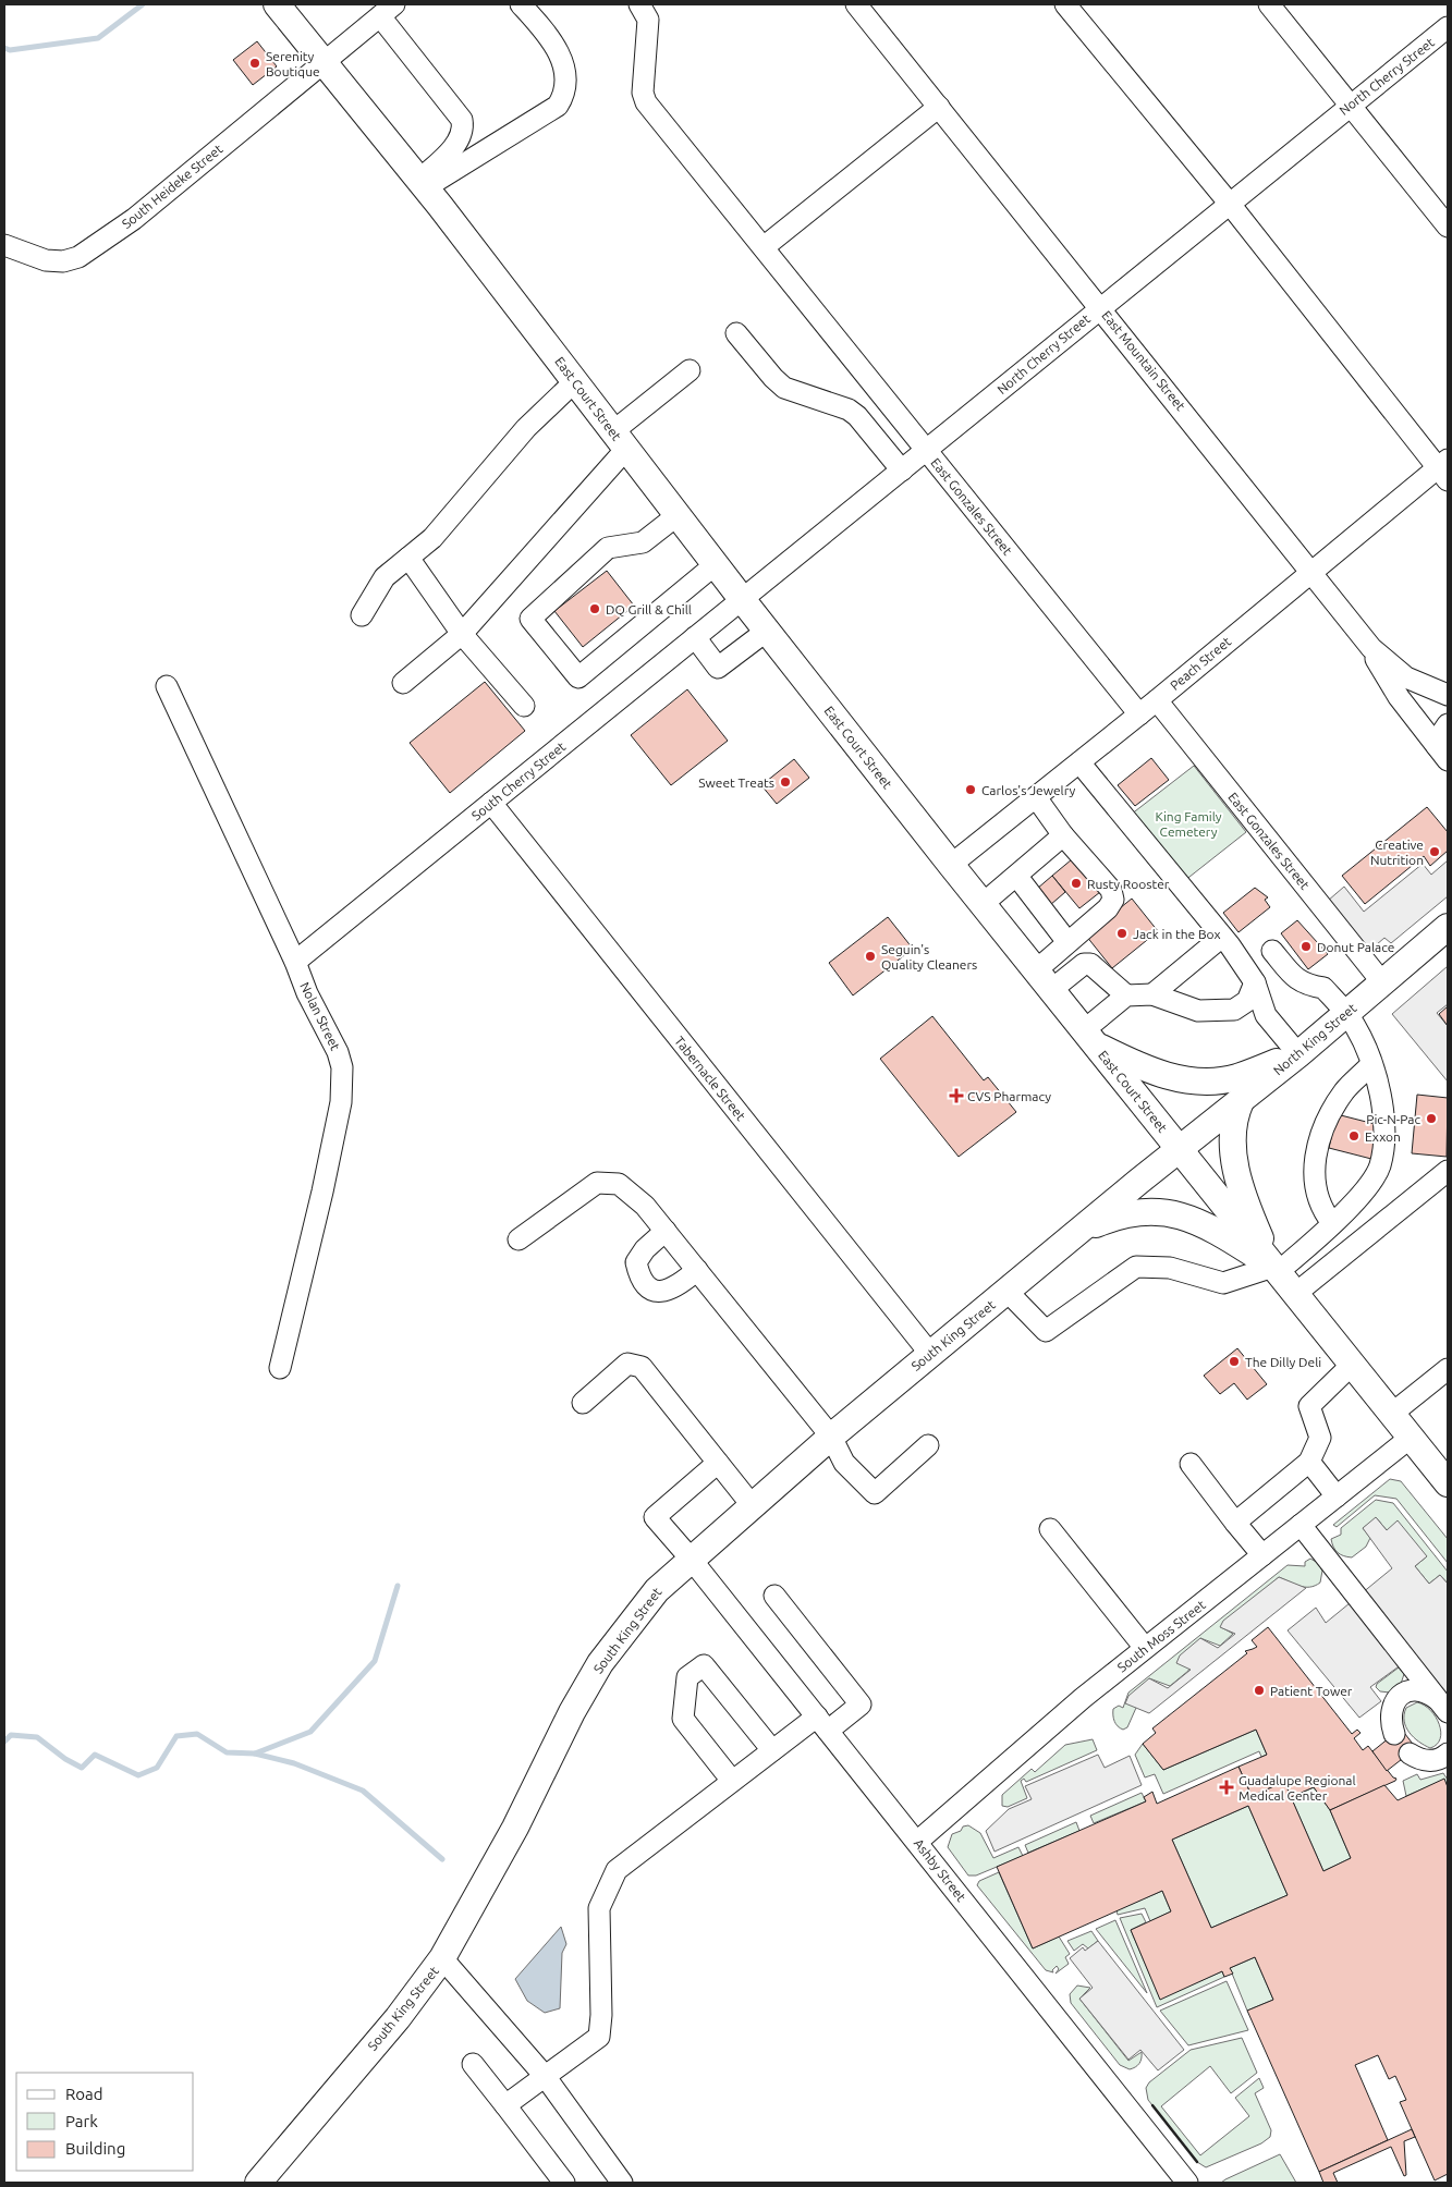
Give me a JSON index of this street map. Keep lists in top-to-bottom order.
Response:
{
  "streets": {
    "main road": ["East Court Street", "North King Street", "South King Street"],
    "street": [
      "North Cherry Street",
      "South Heideke Street",
      "East Mountain Street",
      "East Gonzales Street",
      "Peach Street",
      "South Cherry Street",
      "Nolan Street",
      "Tabernacle Street",
      "South Moss Street",
      "Ashby Street"
    ]
  },
  "crossings": [
    ["North Cherry Street", "East Mountain Street"],
    ["North Cherry Street", "East Court Street"],
    ["North Cherry Street", "East Gonzales Street"],
    ["North Cherry Street", "South Cherry Street"],
    ["South Heideke Street", "East Court Street"],
    ["East Mountain Street", "Peach Street"],
    ["East Court Street", "Peach Street"],
    ["East Court Street", "South Cherry Street"],
    ["East Court Street", "North King Street"],
    ["East Court Street", "South King Street"],
    ["East Court Street", "South Moss Street"],
    ["East Gonzales Street", "Peach Street"],
    ["East Gonzales Street", "North King Street"],
    ["South Cherry Street", "Nolan Street"],
    ["South Cherry Street", "Tabernacle Street"],
    ["North King Street", "South King Street"],
    ["Tabernacle Street", "South King Street"],
    ["South King Street", "Ashby Street"],
    ["South Moss Street", "Ashby Street"]
  ],
  "parks": ["King Family Cemetery"],
  "places": {
    "other": [
      "Serenity Boutique",
      "DQ Grill & Chill",
      "Sweet Treats",
      "Carlos's Jewelry",
      "Creative Nutrition",
      "Rusty Rooster",
      "Jack in the Box",
      "Donut Palace",
      "Seguin's Quality Cleaners",
      "Pic-N-Pac",
      "Exxon",
      "The Dilly Deli",
      "Patient Tower"
    ],
    "health": ["CVS Pharmacy", "Guadalupe Regional Medical Center"]
  },
  "legend": ["Road", "Park", "Building"]
}
